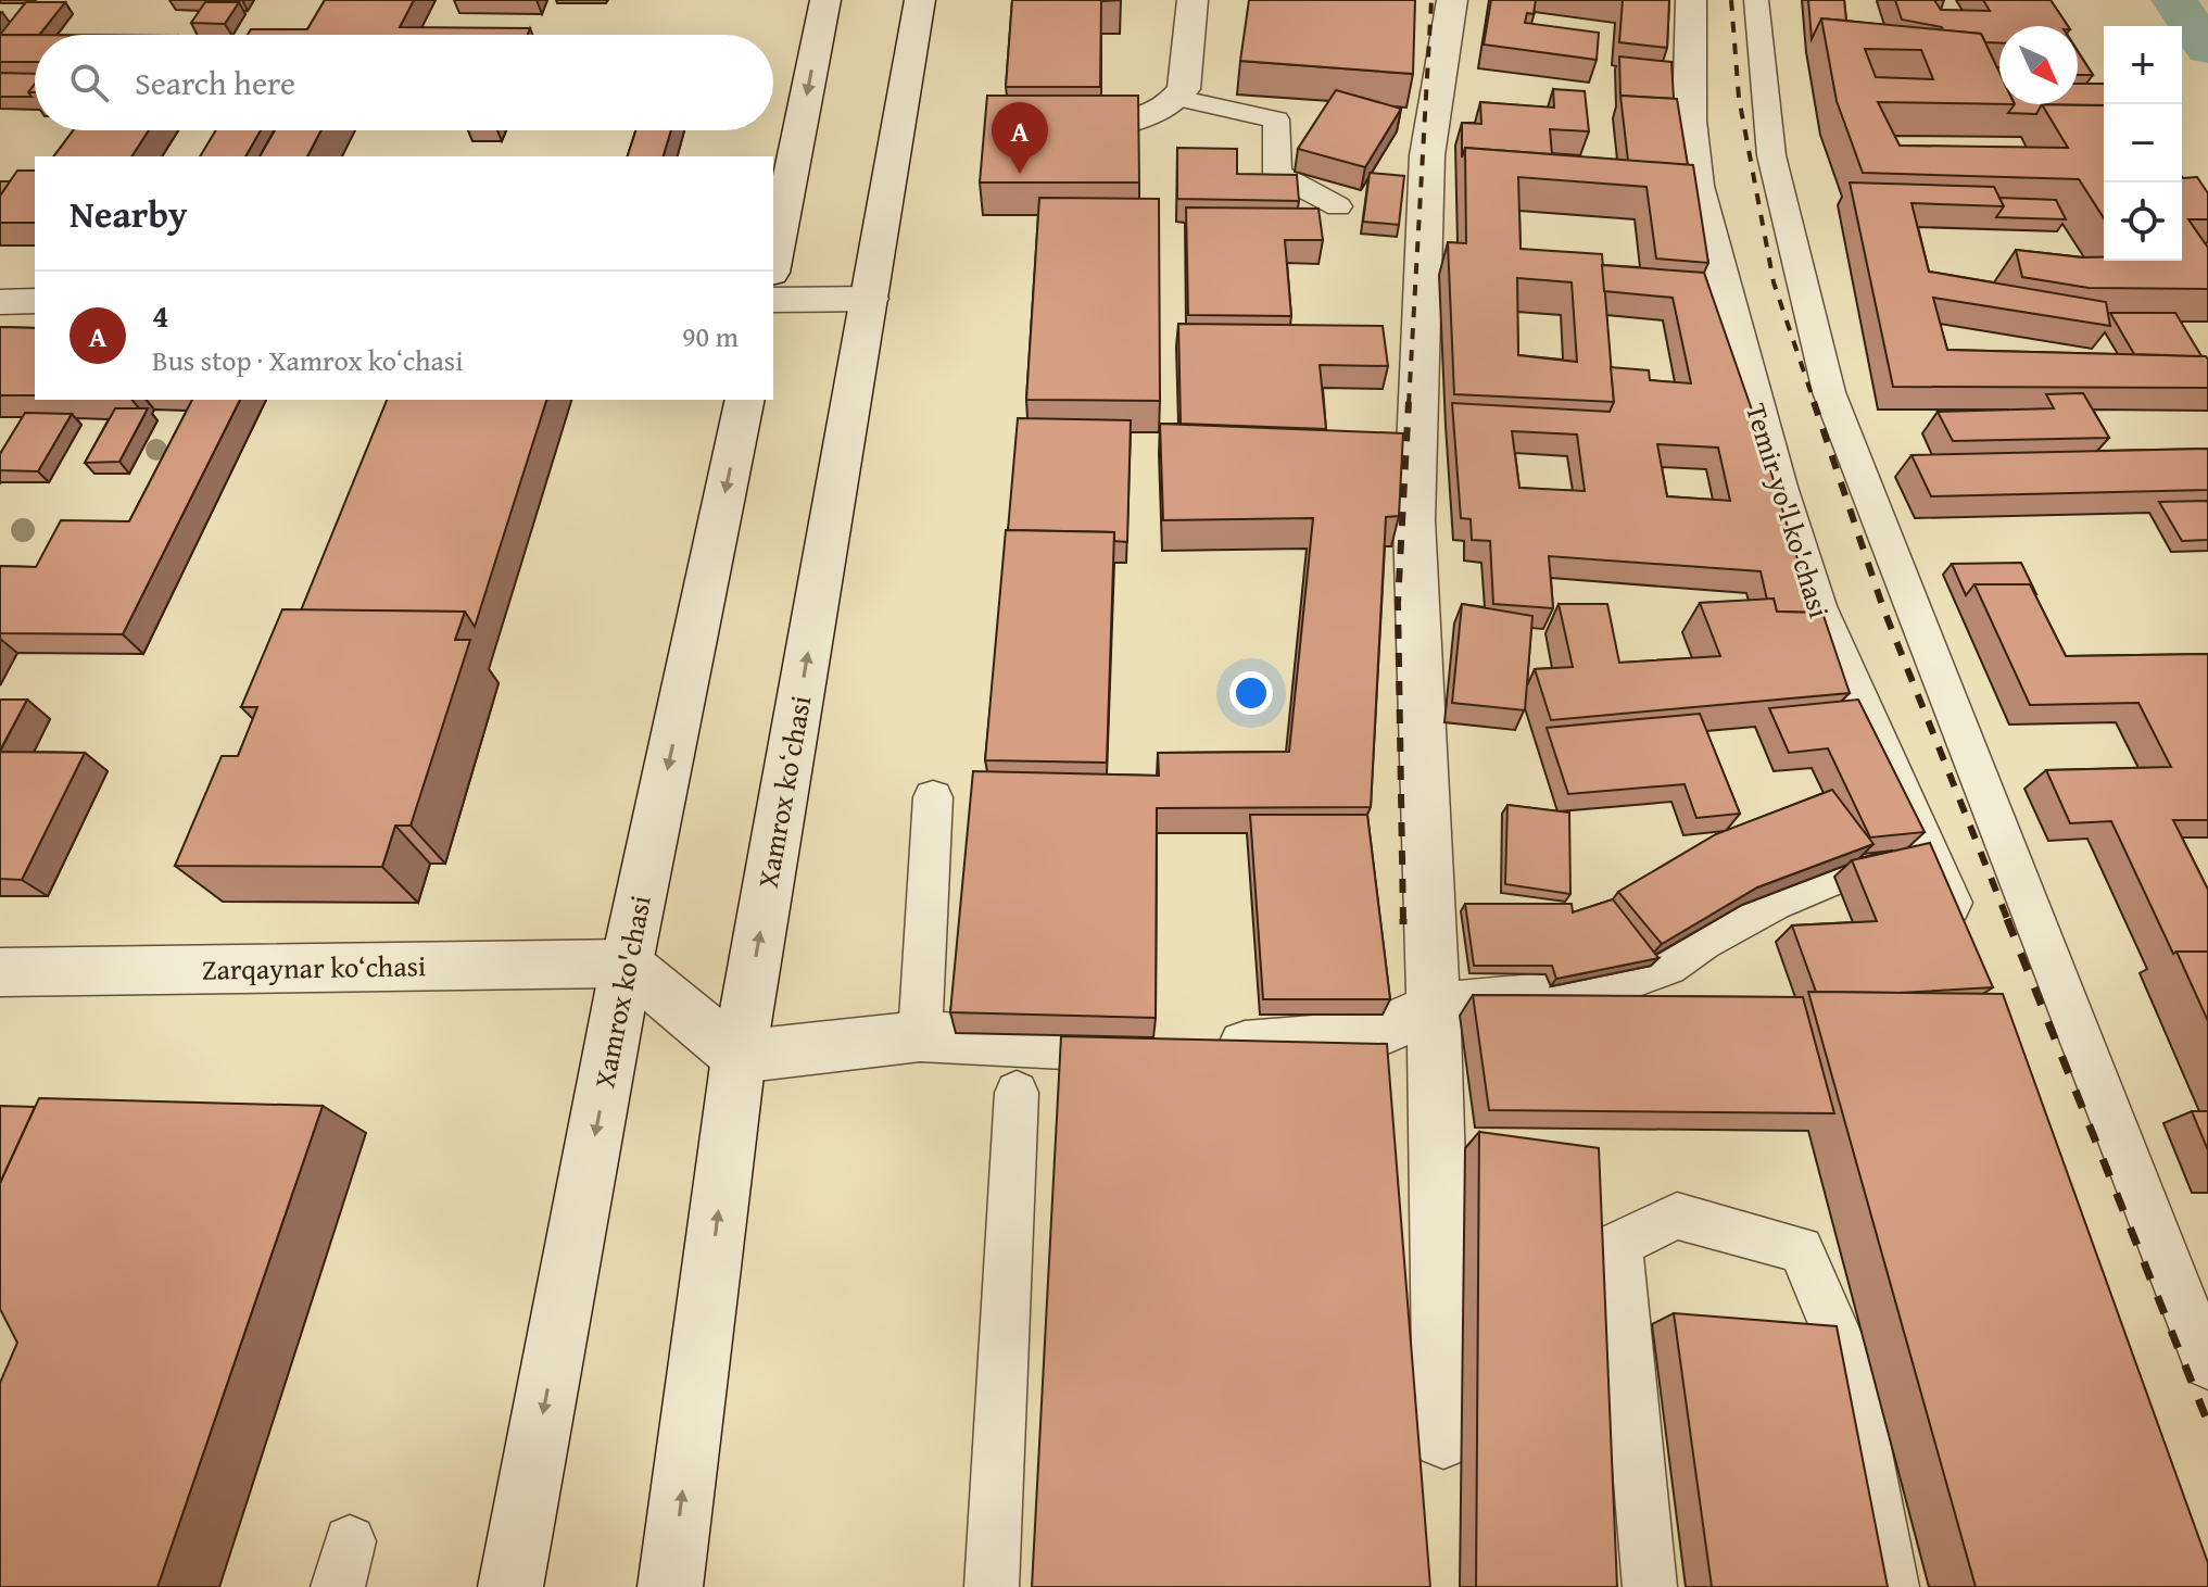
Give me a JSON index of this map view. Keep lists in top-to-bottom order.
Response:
{
  "streets": {
    "street": [
      "Temir yo'l ko'chasi",
      "Xamrox koʻchasi",
      "Zarqaynar ko‘chasi",
      "Xamrox ko'chasi"
    ]
  },
  "crossings": [
    ["Zarqaynar ko‘chasi", "Xamrox ko'chasi"]
  ],
  "one_way": ["Xamrox koʻchasi", "Xamrox ko'chasi"],
  "north": "bottom right",
  "page": {
    "map_buttons": ["+", "−"],
    "search": "Search here",
    "pins": "A",
    "heading": "Nearby",
    "list": [
      {
        "mark": "A",
        "name": "4",
        "note": "Bus stop · Xamrox koʻchasi",
        "value": "90 m"
      }
    ]
  }
}
